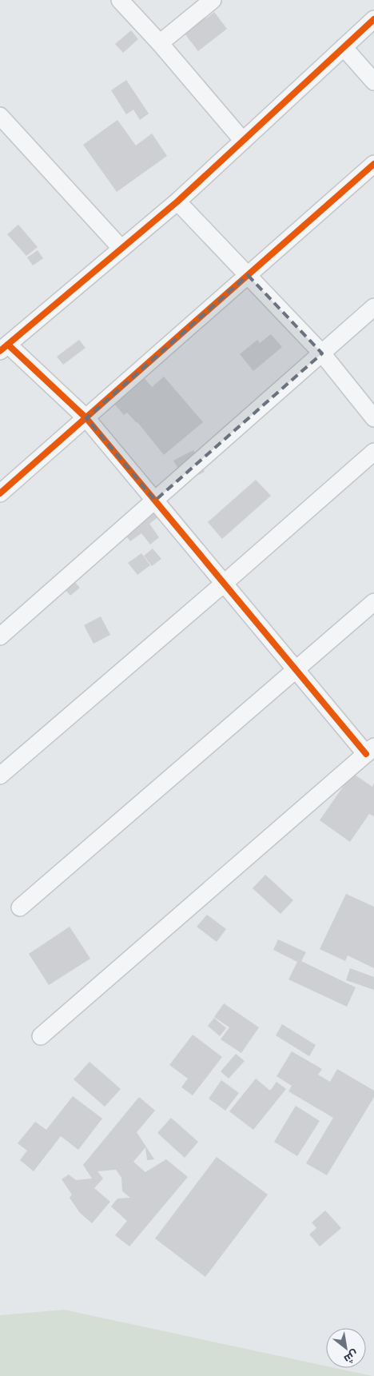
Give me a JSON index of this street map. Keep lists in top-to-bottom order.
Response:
{
  "north": "bottom right"
}
